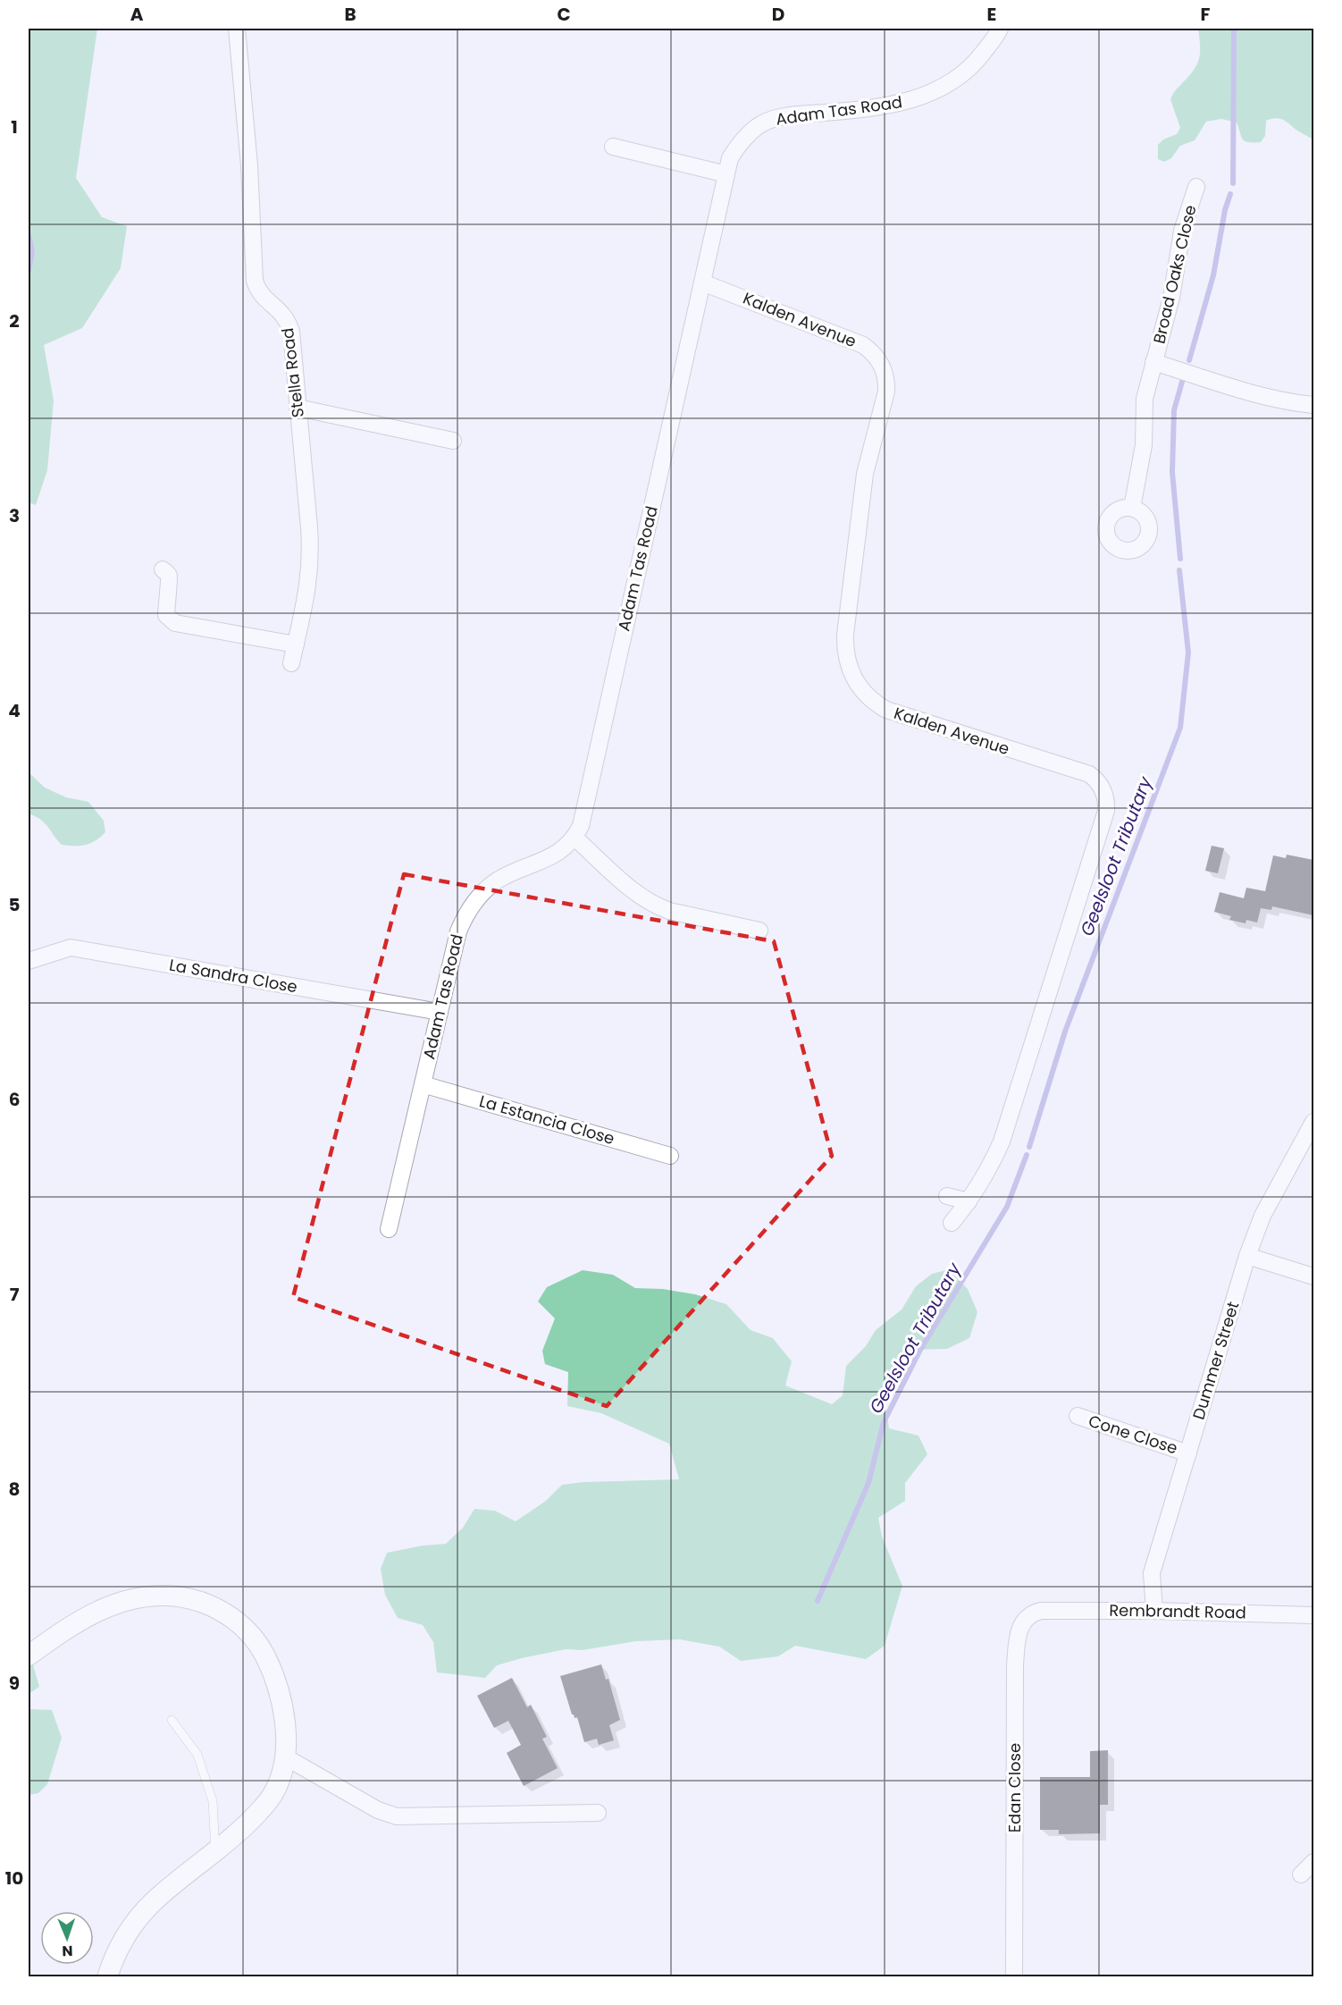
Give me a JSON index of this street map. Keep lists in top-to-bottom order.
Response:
{
  "streets": {
    "street": [
      "Adam Tas Road",
      "Broad Oaks Close",
      "Kalden Avenue",
      "Stella Road",
      "La Sandra Close",
      "La Estancia Close",
      "Dummer Street",
      "Cone Close",
      "Rembrandt Road",
      "Edan Close"
    ]
  },
  "crossings": [
    ["Adam Tas Road", "Kalden Avenue"],
    ["Adam Tas Road", "La Sandra Close"],
    ["Adam Tas Road", "La Estancia Close"],
    ["Dummer Street", "Cone Close"],
    ["Dummer Street", "Rembrandt Road"],
    ["Rembrandt Road", "Edan Close"]
  ],
  "water": ["Geelsloot Tributary"],
  "north": "bottom",
  "grid": {
    "columns": [
      "A",
      "B",
      "C",
      "D",
      "E",
      "F"
    ],
    "rows": [
      "1",
      "2",
      "3",
      "4",
      "5",
      "6",
      "7",
      "8",
      "9",
      "10"
    ]
  }
}
